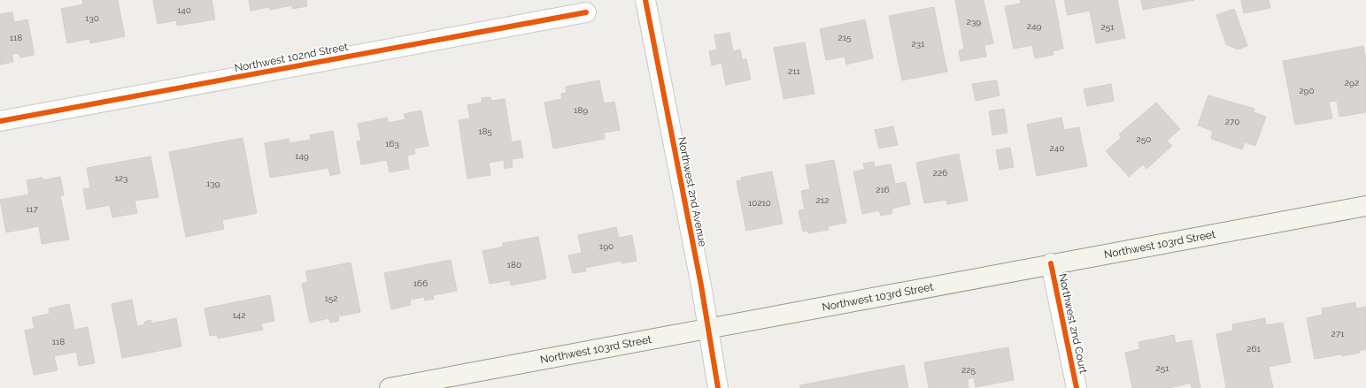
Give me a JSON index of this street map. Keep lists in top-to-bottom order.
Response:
{
  "streets": {
    "main road": ["Northwest 103rd Street"],
    "street": ["Northwest 102nd Street", "Northwest 2nd Avenue", "Northwest 2nd Court"]
  },
  "crossings": [
    ["Northwest 2nd Avenue", "Northwest 103rd Street"],
    ["Northwest 103rd Street", "Northwest 2nd Court"]
  ],
  "house_numbers": [
    "140",
    "130",
    "239",
    "249",
    "251",
    "118",
    "215",
    "231",
    "211",
    "292",
    "290",
    "189",
    "270",
    "185",
    "250",
    "163",
    "240",
    "149",
    "226",
    "123",
    "139",
    "216",
    "212",
    "10210",
    "117",
    "190",
    "180",
    "166",
    "152",
    "142",
    "271",
    "118",
    "261",
    "251",
    "225"
  ]
}
